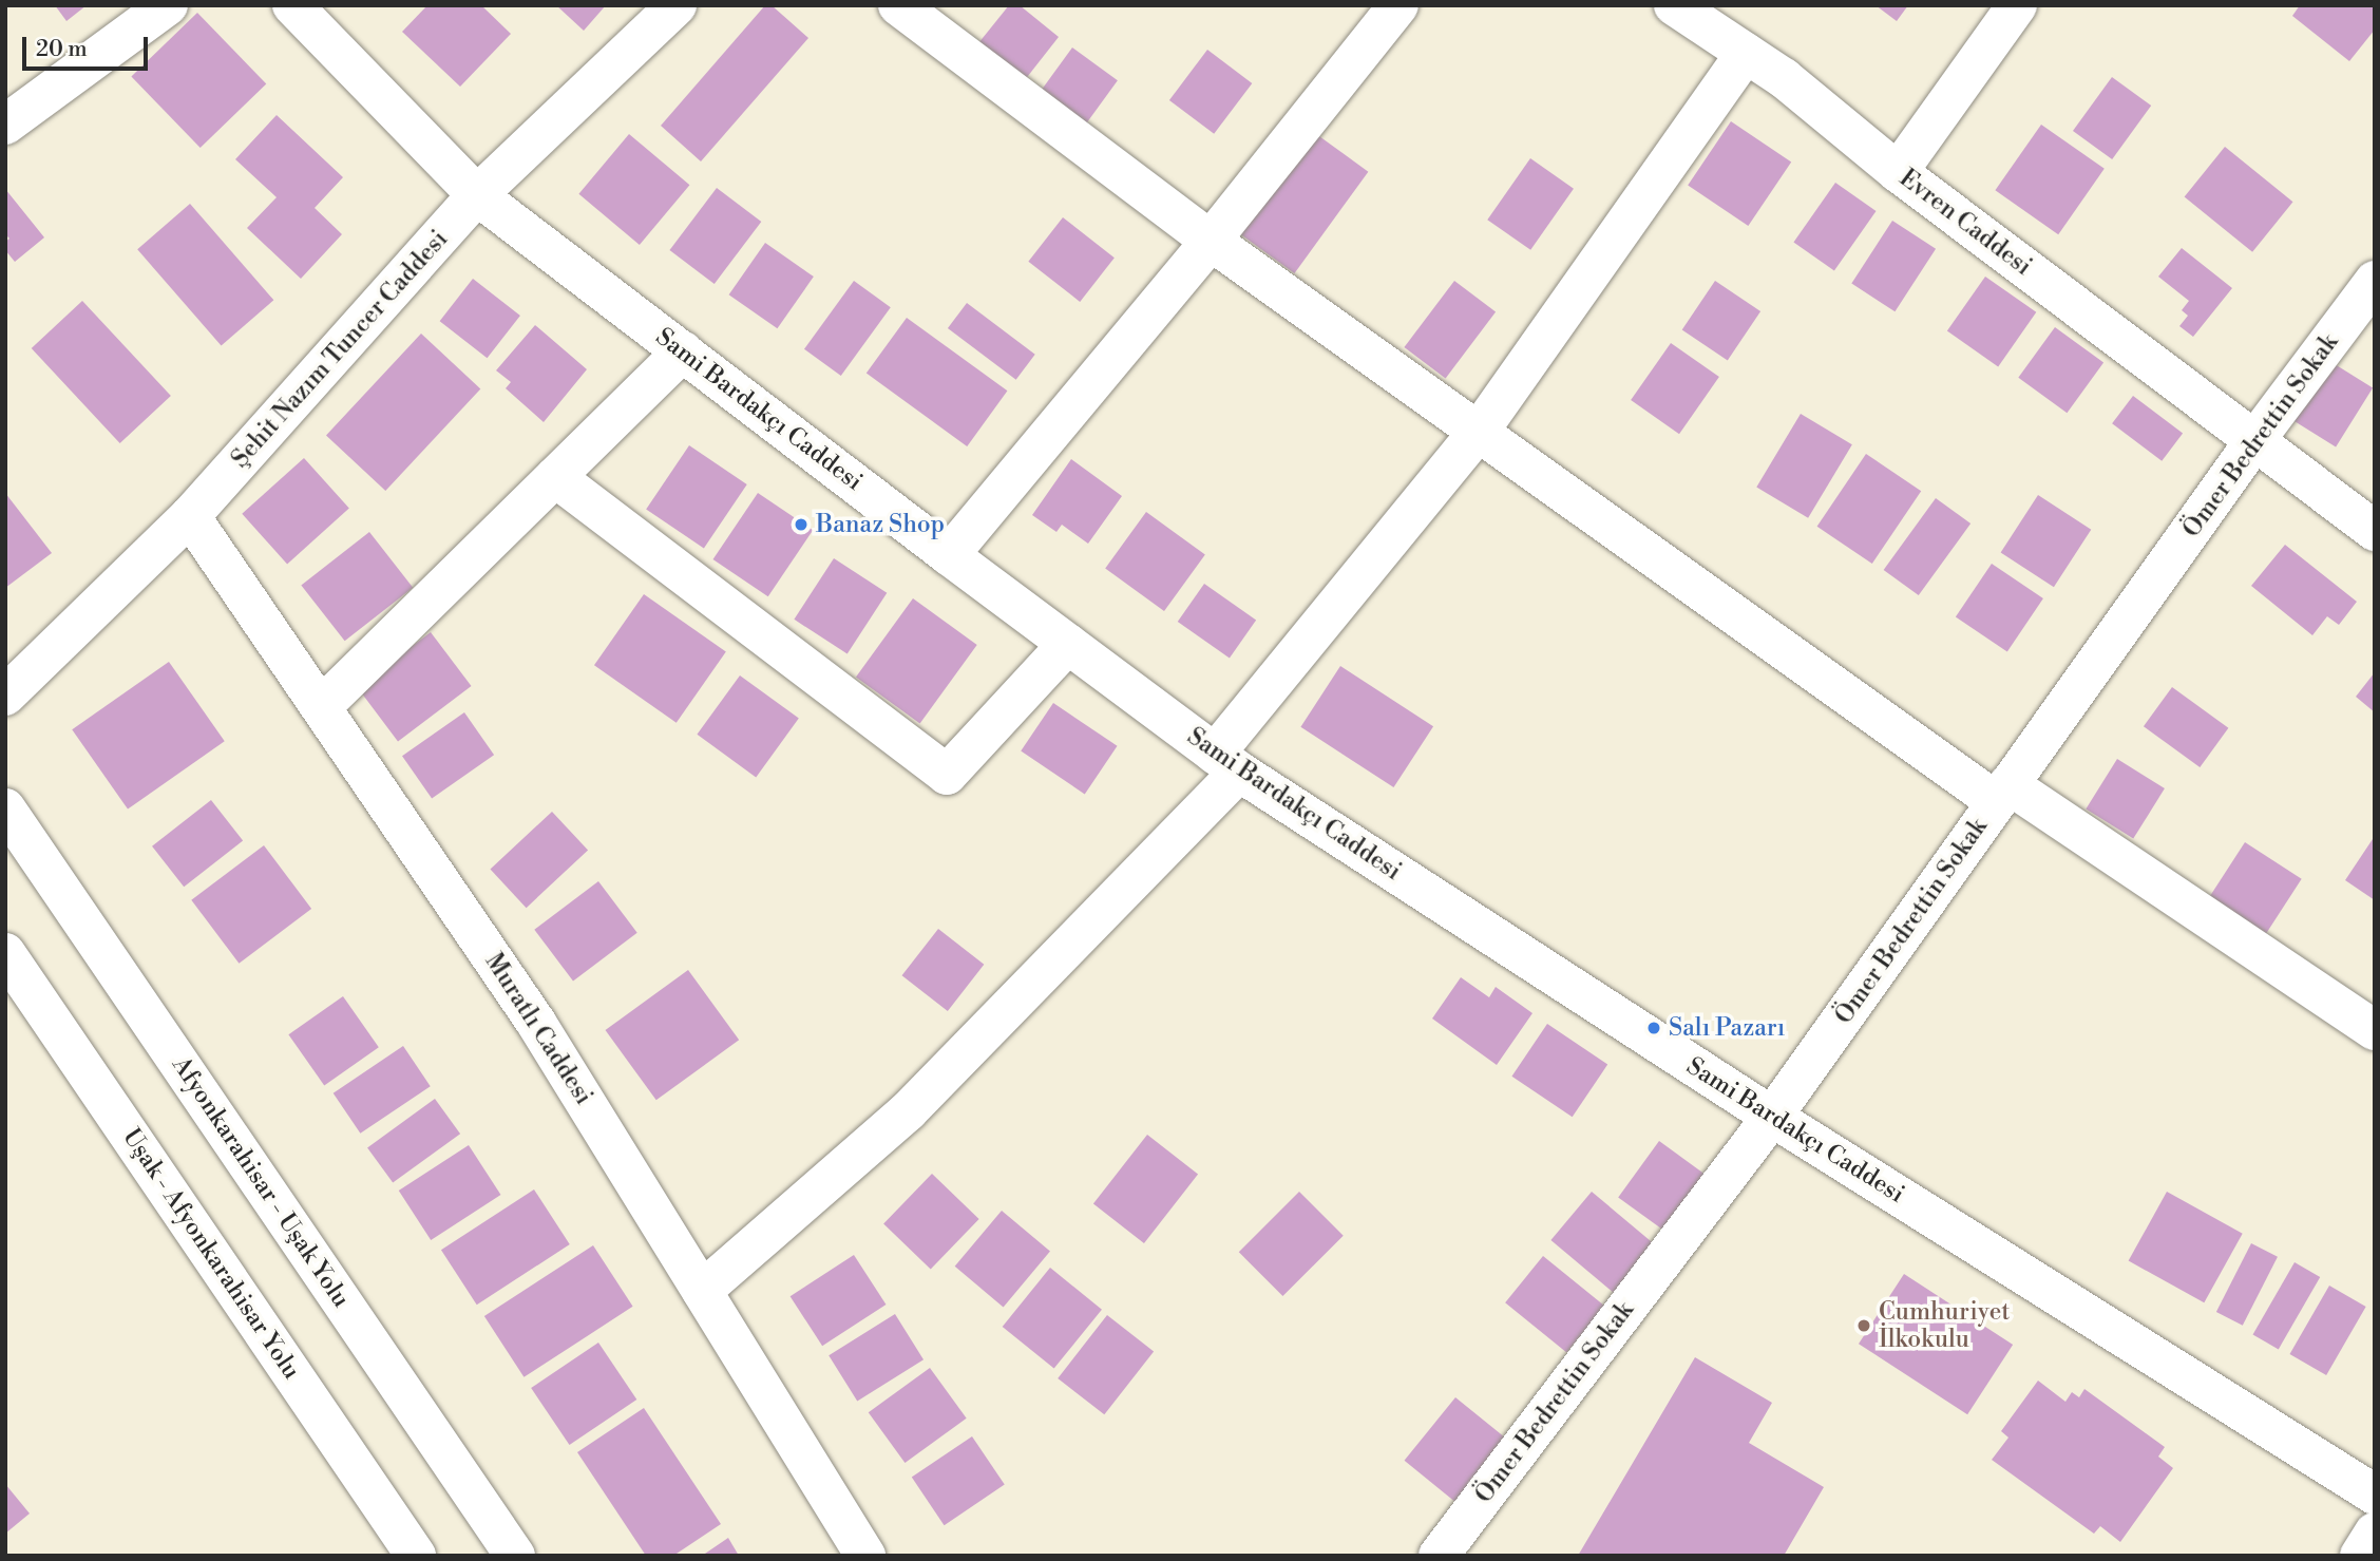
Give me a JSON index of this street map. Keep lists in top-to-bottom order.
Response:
{
  "streets": {
    "main road": [
      "Evren Caddesi",
      "Şehit Nazım Tuncer Caddesi",
      "Sami Bardakçı Caddesi",
      "Ömer Bedrettin Sokak",
      "Muratlı Caddesi",
      "Afyonkarahisar - Uşak Yolu",
      "Uşak - Afyonkarahisar Yolu"
    ]
  },
  "crossings": [
    ["Evren Caddesi", "Ömer Bedrettin Sokak"],
    ["Şehit Nazım Tuncer Caddesi", "Sami Bardakçı Caddesi"],
    ["Şehit Nazım Tuncer Caddesi", "Muratlı Caddesi"],
    ["Sami Bardakçı Caddesi", "Ömer Bedrettin Sokak"]
  ],
  "places": ["Banaz Shop", "Salı Pazarı", "Cumhuriyet İlkokulu"],
  "scale_bar": "20 m"
}
